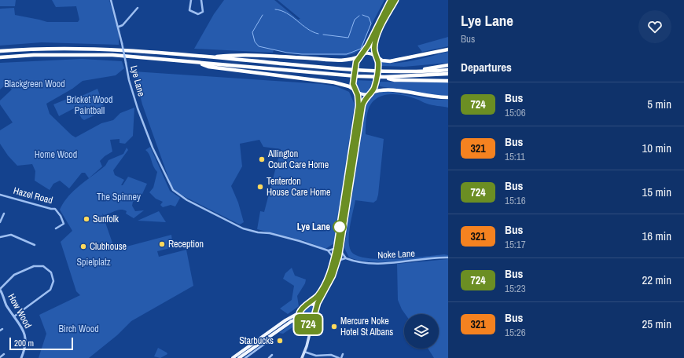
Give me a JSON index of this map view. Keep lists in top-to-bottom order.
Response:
{
  "streets": {
    "street": [
      "Lye Lane",
      "Hazel Road",
      "Noke Lane",
      "How Wood"
    ]
  },
  "parks": [
    "Blackgreen Wood",
    "Bricket Wood Paintball",
    "Home Wood",
    "The Spinney",
    "Spielplatz",
    "Birch Wood"
  ],
  "places": [
    "Allington Court Care Home",
    "Tenterdon House Care Home",
    "Sunfolk",
    "Lye Lane",
    "Reception",
    "Clubhouse",
    "Mercure Noke Hotel St Albans",
    "Starbucks"
  ],
  "lines": ["bus line 724"],
  "scale_bar": "200 m",
  "page": {
    "on_map": "724",
    "heading": [
      ["Lye Lane", "Bus"],
      "Departures"
    ],
    "list": [
      {
        "mark": "724",
        "name": "Bus",
        "note": "15:06",
        "value": "5 min"
      },
      {
        "mark": "321",
        "name": "Bus",
        "note": "15:11",
        "value": "10 min"
      },
      {
        "mark": "724",
        "name": "Bus",
        "note": "15:16",
        "value": "15 min"
      },
      {
        "mark": "321",
        "name": "Bus",
        "note": "15:17",
        "value": "16 min"
      },
      {
        "mark": "724",
        "name": "Bus",
        "note": "15:23",
        "value": "22 min"
      },
      {
        "mark": "321",
        "name": "Bus",
        "note": "15:26",
        "value": "25 min"
      }
    ],
    "scale": "200 m"
  }
}
